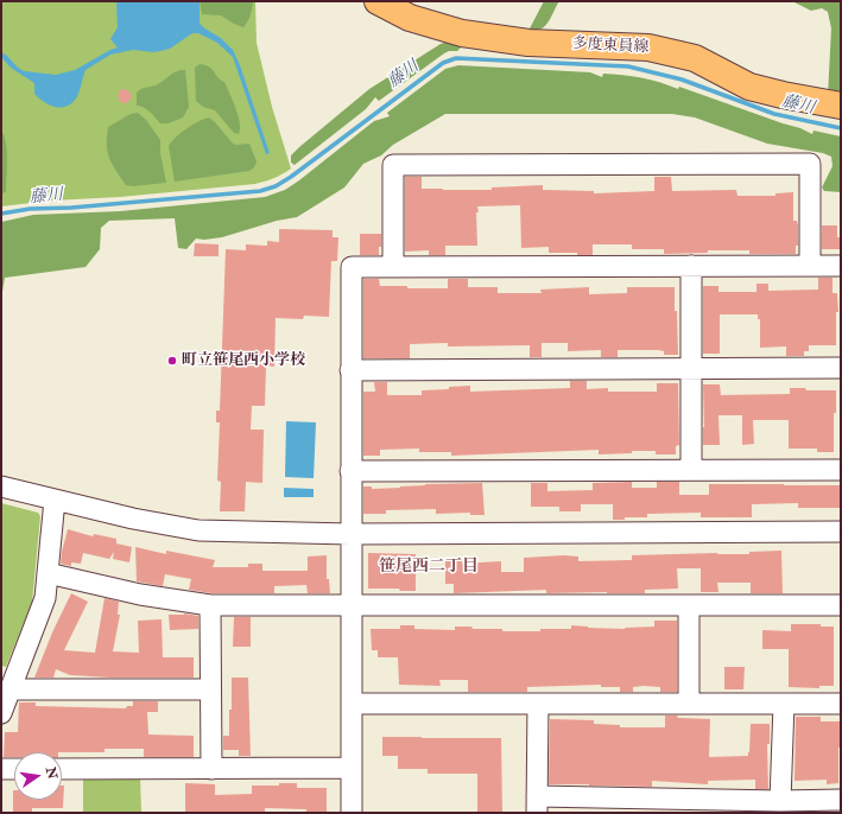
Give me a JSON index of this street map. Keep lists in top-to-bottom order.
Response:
{
  "streets": {
    "main road": ["多度東員線"]
  },
  "districts": ["笹尾西二丁目"],
  "water": ["藤川"],
  "places": ["町立笹尾西小学校"],
  "north": "right"
}
